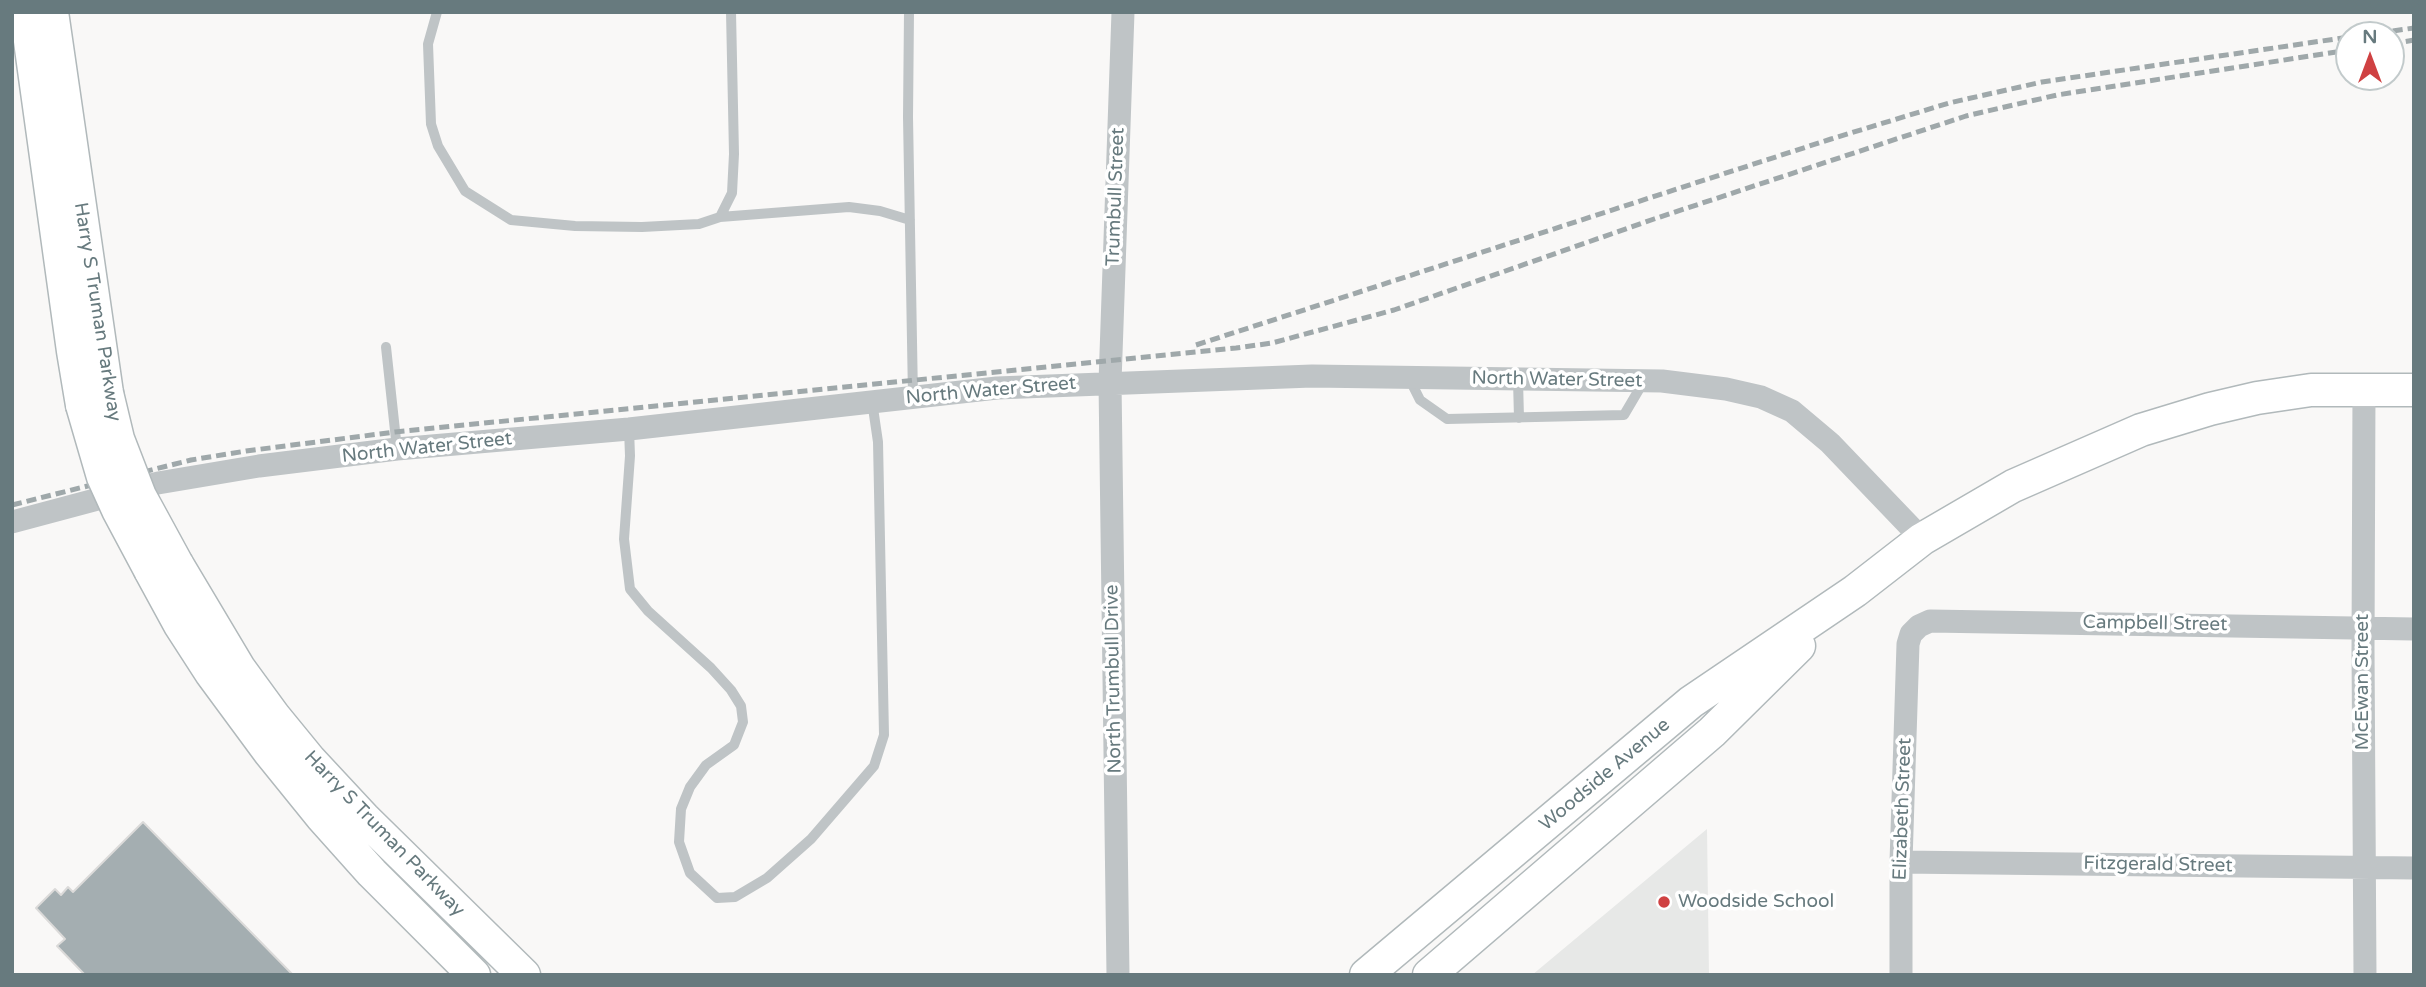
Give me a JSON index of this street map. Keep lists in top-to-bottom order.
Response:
{
  "streets": {
    "main road": ["Harry S Truman Parkway", "Woodside Avenue"],
    "street": [
      "Trumbull Street",
      "North Water Street",
      "Campbell Street",
      "North Trumbull Drive",
      "McEwan Street",
      "Elizabeth Street",
      "Fitzgerald Street"
    ]
  },
  "crossings": [
    ["Trumbull Street", "North Water Street"],
    ["Trumbull Street", "North Trumbull Drive"],
    ["North Water Street", "North Trumbull Drive"],
    ["North Water Street", "Woodside Avenue"],
    ["Campbell Street", "McEwan Street"],
    ["Campbell Street", "Elizabeth Street"],
    ["McEwan Street", "Woodside Avenue"],
    ["McEwan Street", "Fitzgerald Street"],
    ["Elizabeth Street", "Fitzgerald Street"]
  ],
  "places": ["Woodside School"],
  "north": "top"
}
